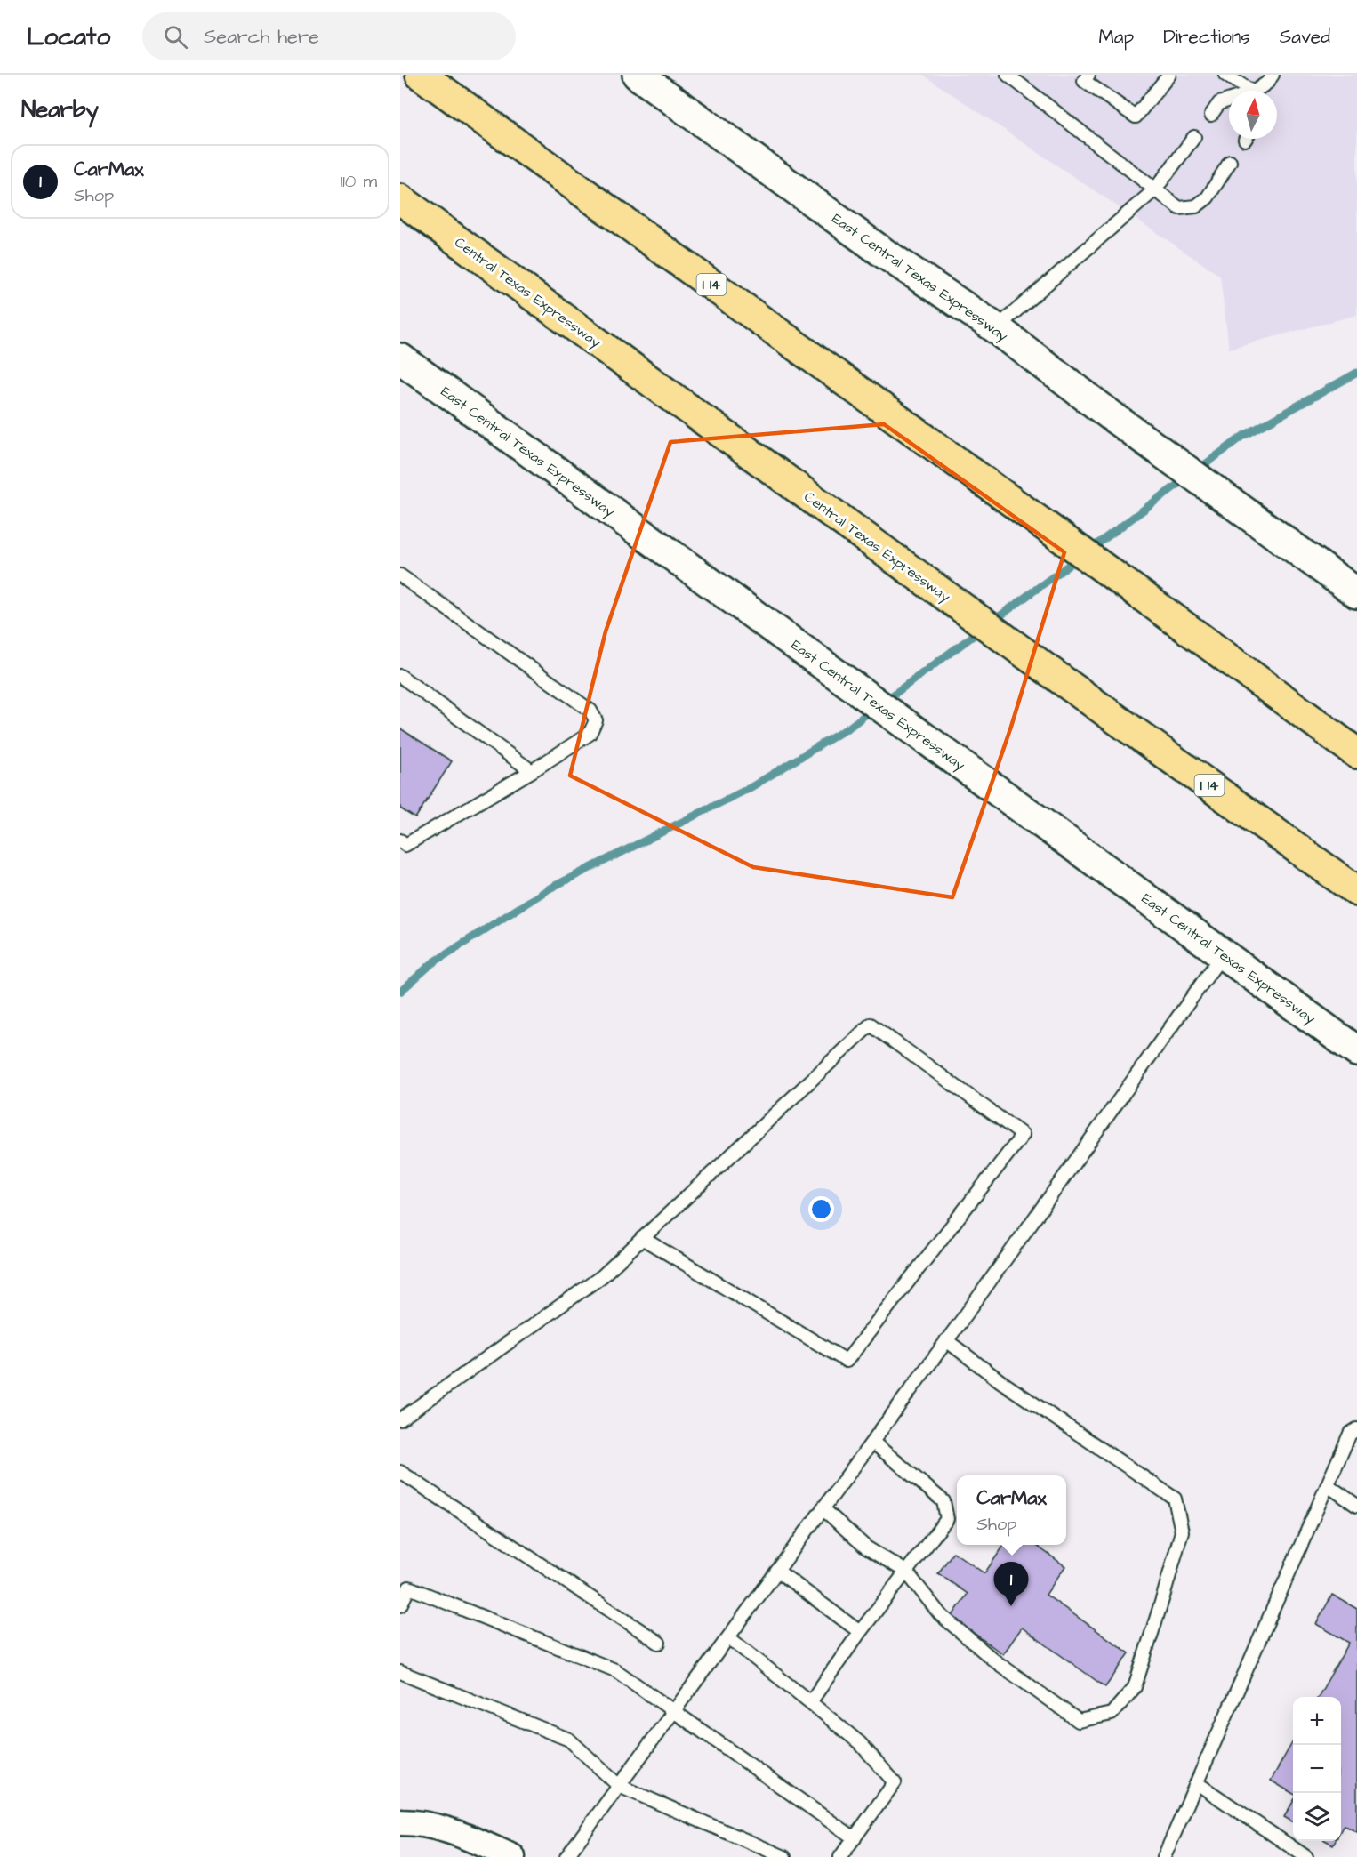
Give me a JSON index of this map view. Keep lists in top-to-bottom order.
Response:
{
  "streets": {
    "highway": ["I 14", "Central Texas Expressway"],
    "main road": ["East Central Texas Expressway"]
  },
  "north": "top",
  "page": {
    "header": "Locato",
    "search": "Search here",
    "nav": ["Map", "Directions", "Saved"],
    "heading": "Nearby",
    "list": [
      {
        "mark": "1",
        "name": "CarMax",
        "note": "Shop",
        "value": "110 m"
      }
    ],
    "popup": ["CarMax", "Shop"],
    "pins": "1",
    "map_buttons": ["+", "−"]
  }
}
